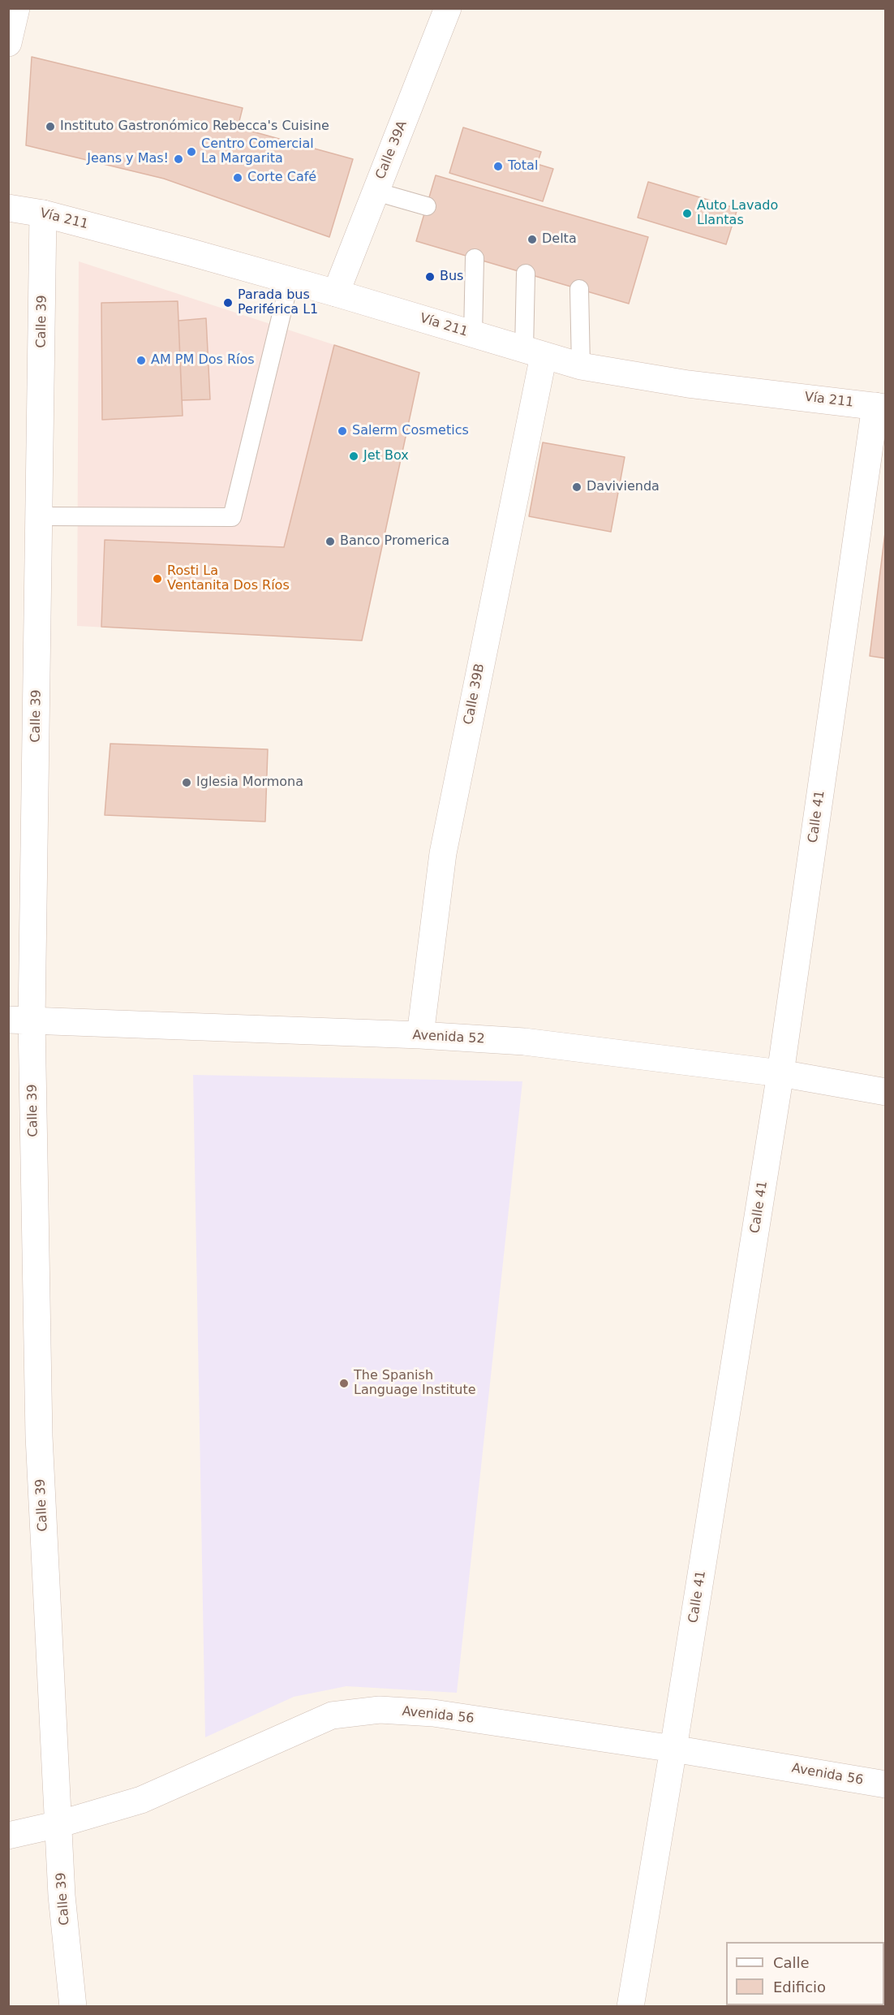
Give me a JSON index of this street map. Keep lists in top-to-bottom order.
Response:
{
  "streets": {
    "street": [
      "Calle 39A",
      "Vía 211",
      "Calle 39",
      "Calle 39B",
      "Calle 41",
      "Avenida 52",
      "Avenida 56"
    ]
  },
  "crossings": [
    ["Calle 39A", "Vía 211"],
    ["Vía 211", "Calle 39"],
    ["Vía 211", "Calle 39B"],
    ["Vía 211", "Calle 41"],
    ["Calle 39", "Avenida 52"],
    ["Calle 39", "Avenida 56"],
    ["Calle 39B", "Avenida 52"],
    ["Calle 41", "Avenida 52"],
    ["Calle 41", "Avenida 56"]
  ],
  "places": [
    "Instituto Gastronómico Rebecca's Cuisine",
    "Centro Comercial La Margarita",
    "Jeans y Mas!",
    "Total",
    "Corte Café",
    "Auto Lavado Llantas",
    "Delta",
    "Bus",
    "Parada bus Periférica L1",
    "AM PM Dos Ríos",
    "Salerm Cosmetics",
    "Jet Box",
    "Davivienda",
    "Banco Promerica",
    "Rosti La Ventanita Dos Ríos",
    "Iglesia Mormona",
    "The Spanish Language Institute"
  ],
  "legend": ["Calle", "Edificio"]
}
